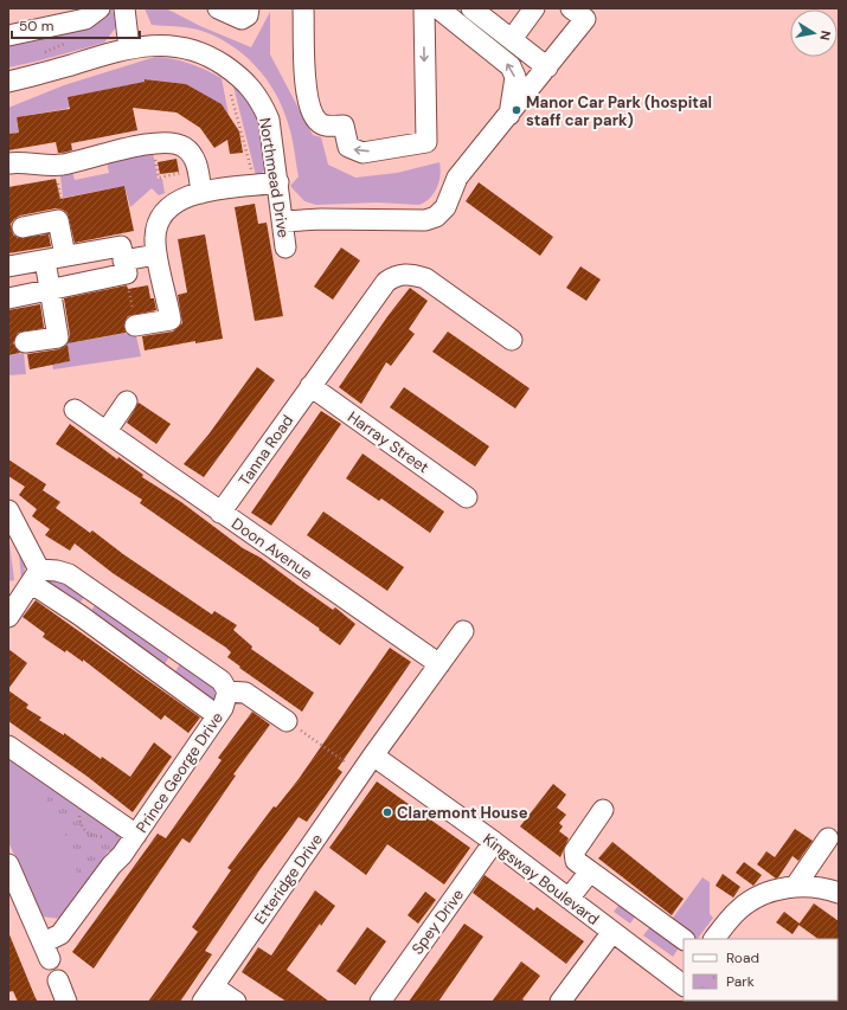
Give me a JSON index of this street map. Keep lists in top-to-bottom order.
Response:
{
  "streets": {
    "street": [
      "Northmead Drive",
      "Harray Street",
      "Tanna Road",
      "Doon Avenue",
      "Prince George Drive",
      "Etteridge Drive",
      "Kingsway Boulevard",
      "Spey Drive"
    ]
  },
  "crossings": [
    ["Harray Street", "Tanna Road"],
    ["Tanna Road", "Doon Avenue"],
    ["Doon Avenue", "Etteridge Drive"],
    ["Etteridge Drive", "Kingsway Boulevard"],
    ["Kingsway Boulevard", "Spey Drive"]
  ],
  "places": ["Manor Car Park (hospital staff car park)", "Claremont House"],
  "legend": ["Road", "Park"],
  "scale_bar": "50 m",
  "north": "right"
}
